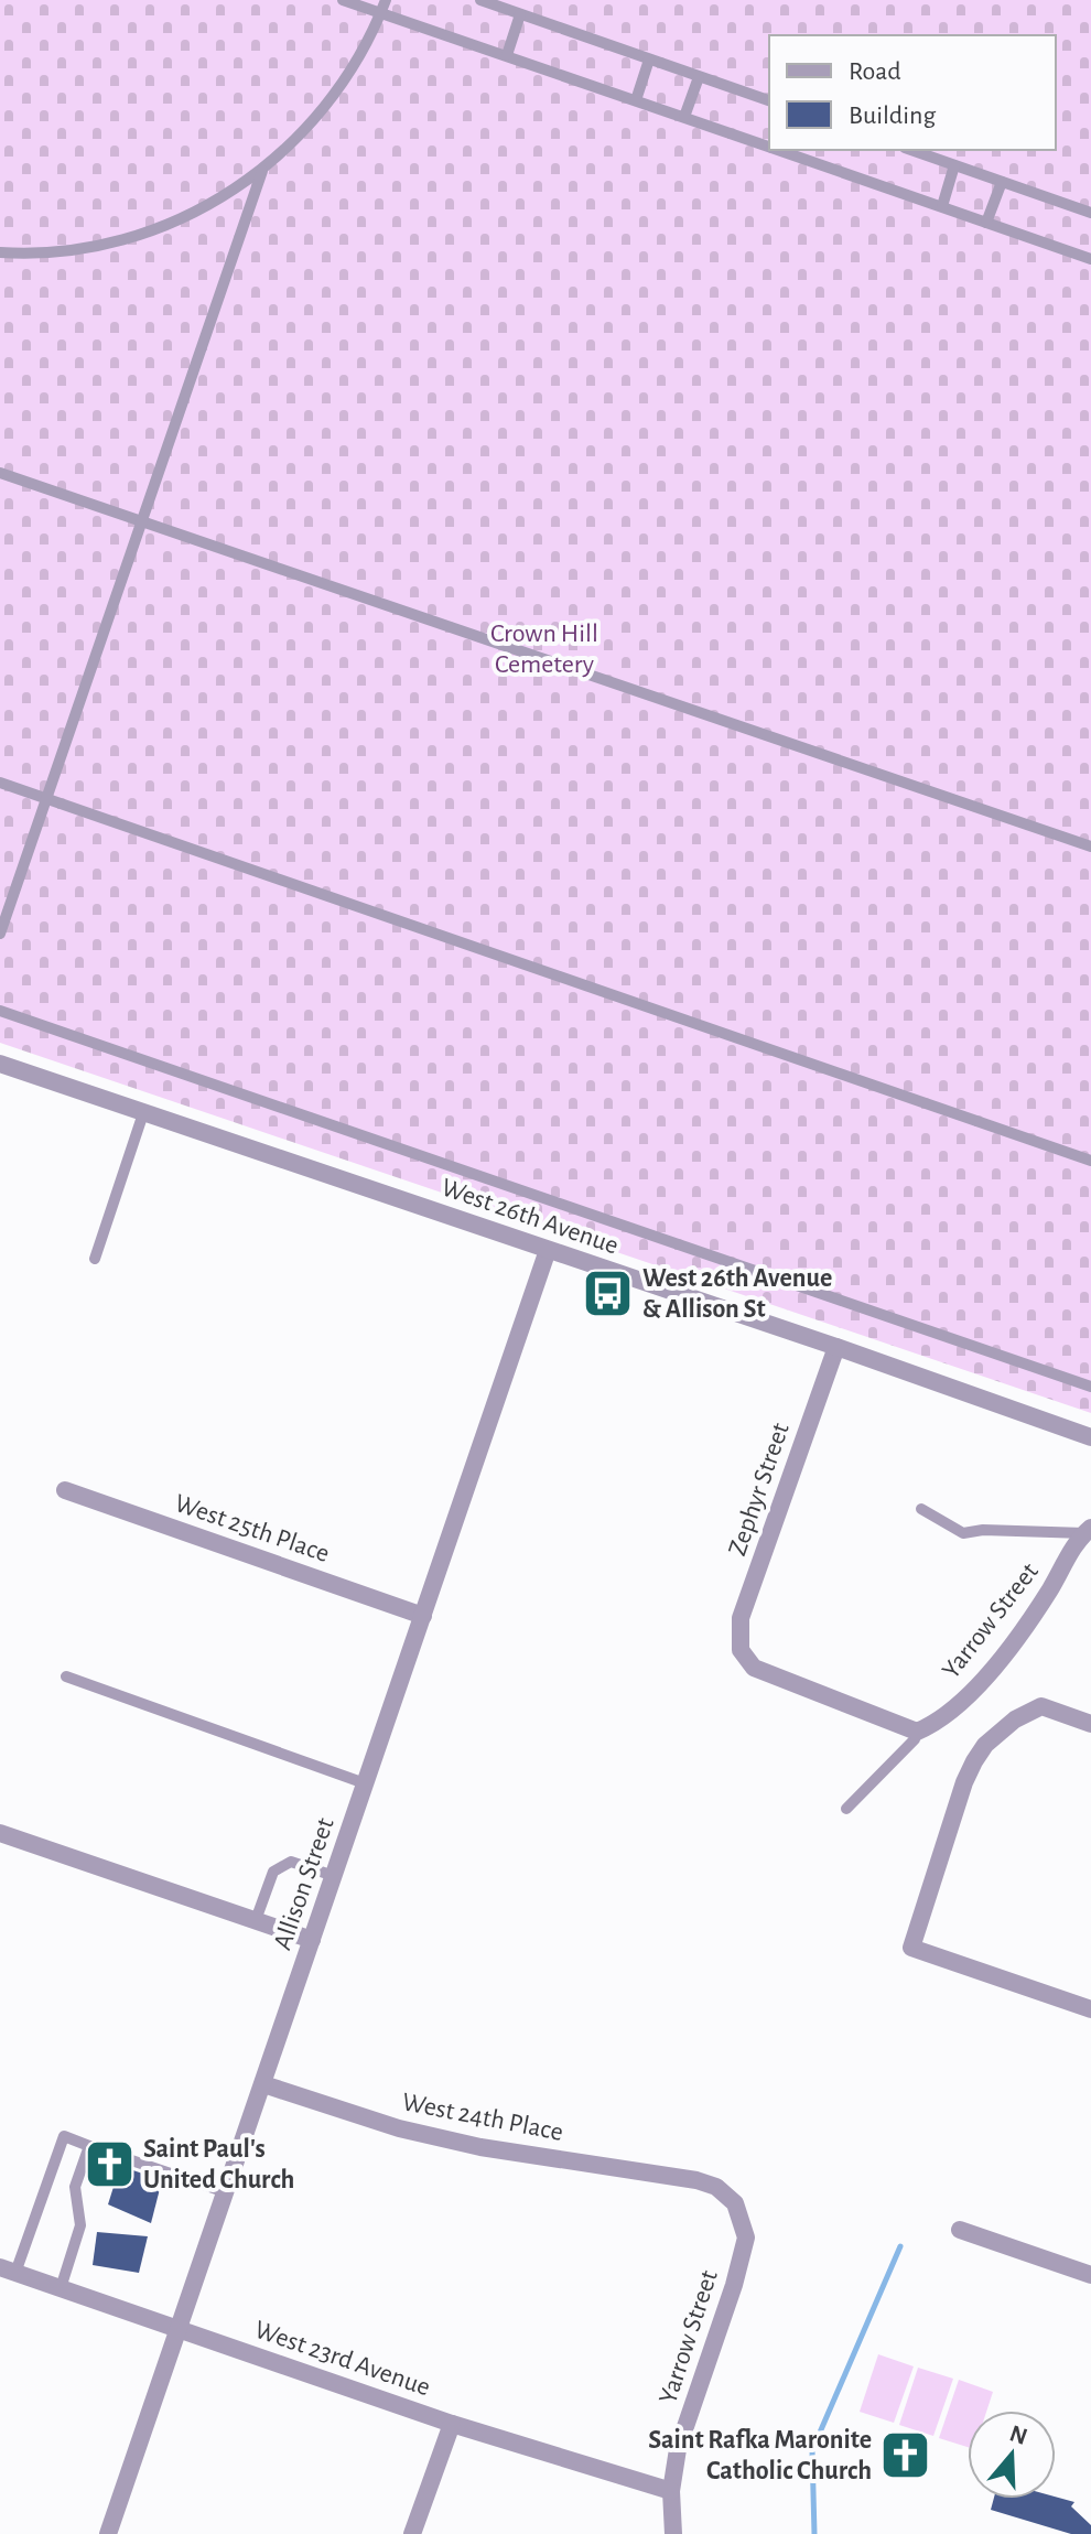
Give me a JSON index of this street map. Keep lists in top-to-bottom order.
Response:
{
  "streets": {
    "street": [
      "West 26th Avenue",
      "Zephyr Street",
      "West 25th Place",
      "Yarrow Street",
      "Allison Street",
      "West 24th Place",
      "West 23rd Avenue"
    ]
  },
  "crossings": [
    ["West 26th Avenue", "Zephyr Street"],
    ["West 26th Avenue", "Allison Street"],
    ["Zephyr Street", "Yarrow Street"],
    ["West 25th Place", "Allison Street"],
    ["Yarrow Street", "West 24th Place"],
    ["Yarrow Street", "West 23rd Avenue"],
    ["Allison Street", "West 24th Place"],
    ["Allison Street", "West 23rd Avenue"]
  ],
  "parks": ["Crown Hill Cemetery"],
  "places": {
    "bus stop": ["West 26th Avenue & Allison St"],
    "church": ["Saint Paul's United Church", "Saint Rafka Maronite Catholic Church"]
  },
  "legend": ["Road", "Building"],
  "north": "top"
}
